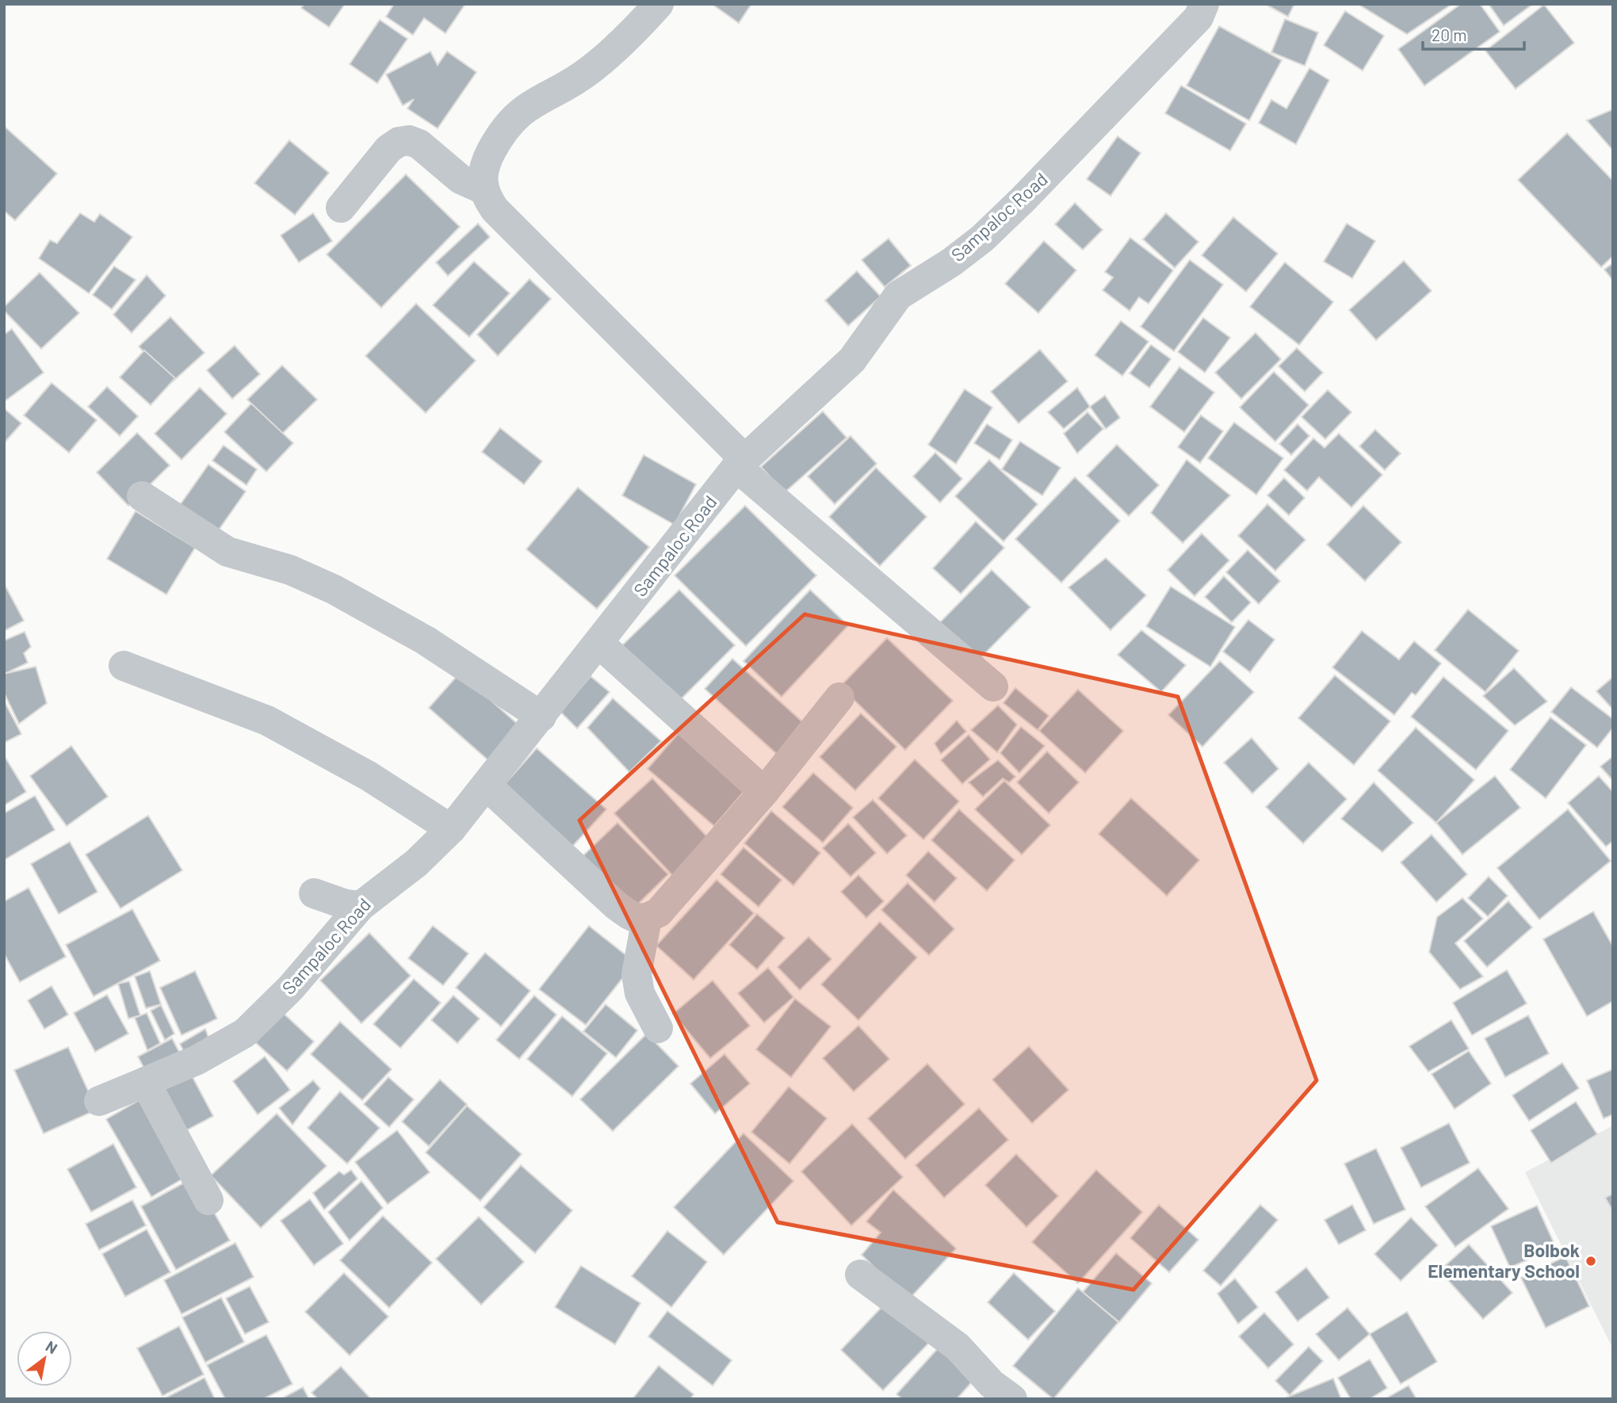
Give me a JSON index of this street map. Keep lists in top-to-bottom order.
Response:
{
  "streets": {
    "street": ["Sampaloc Road"]
  },
  "places": ["Bolbok Elementary School"],
  "scale_bar": "20 m",
  "north": "top right"
}
